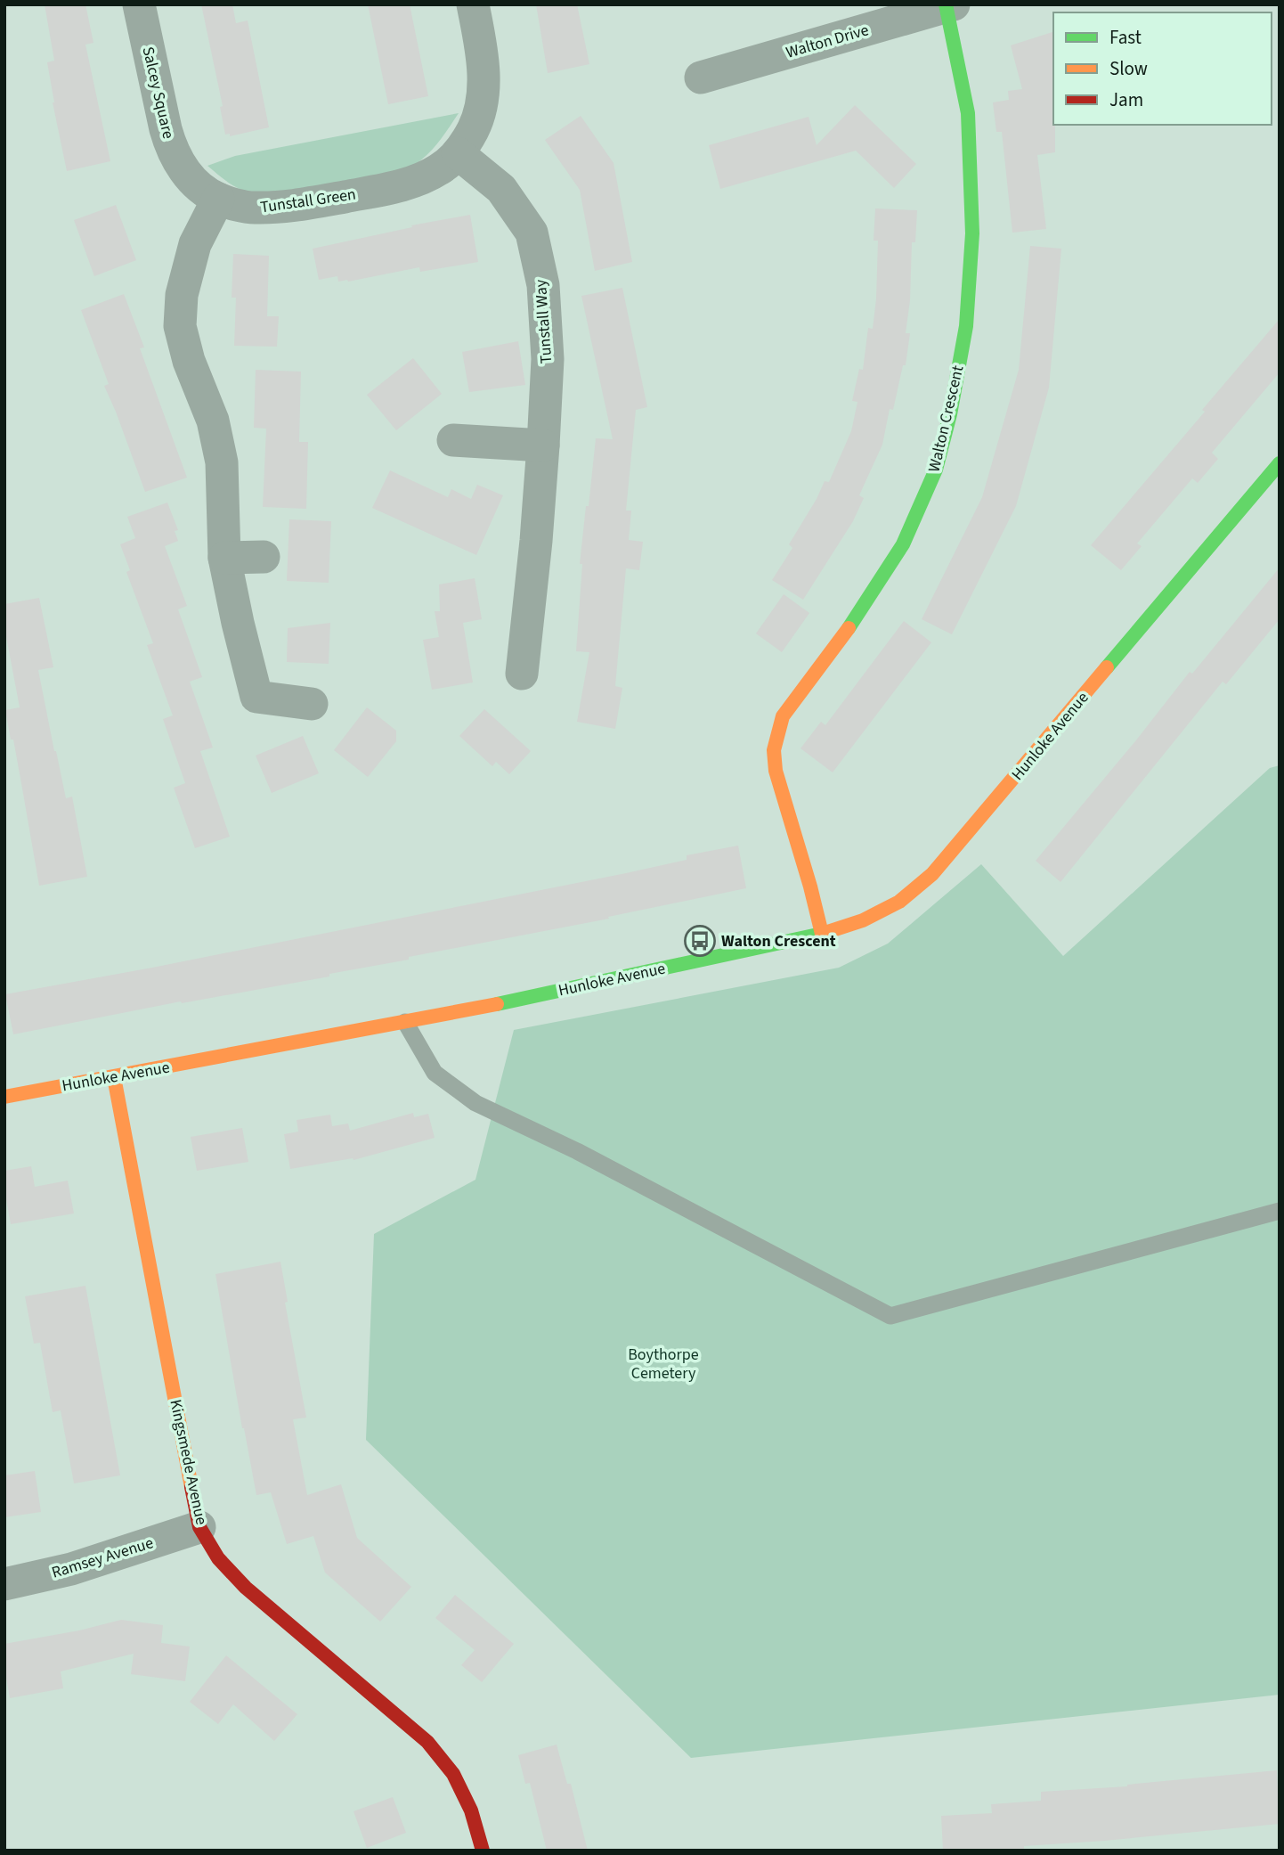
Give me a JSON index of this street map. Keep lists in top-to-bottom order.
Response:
{
  "streets": {
    "street": [
      "Walton Drive",
      "Salcey Square",
      "Tunstall Green",
      "Tunstall Way",
      "Walton Crescent",
      "Hunloke Avenue",
      "Kingsmede Avenue",
      "Ramsey Avenue"
    ]
  },
  "crossings": [
    ["Walton Drive", "Walton Crescent"],
    ["Salcey Square", "Tunstall Green"],
    ["Tunstall Green", "Tunstall Way"],
    ["Walton Crescent", "Hunloke Avenue"],
    ["Hunloke Avenue", "Kingsmede Avenue"],
    ["Kingsmede Avenue", "Ramsey Avenue"]
  ],
  "parks": ["Boythorpe Cemetery"],
  "places": {
    "bus stop": ["Walton Crescent"]
  },
  "legend": ["Fast", "Slow", "Jam"]
}
